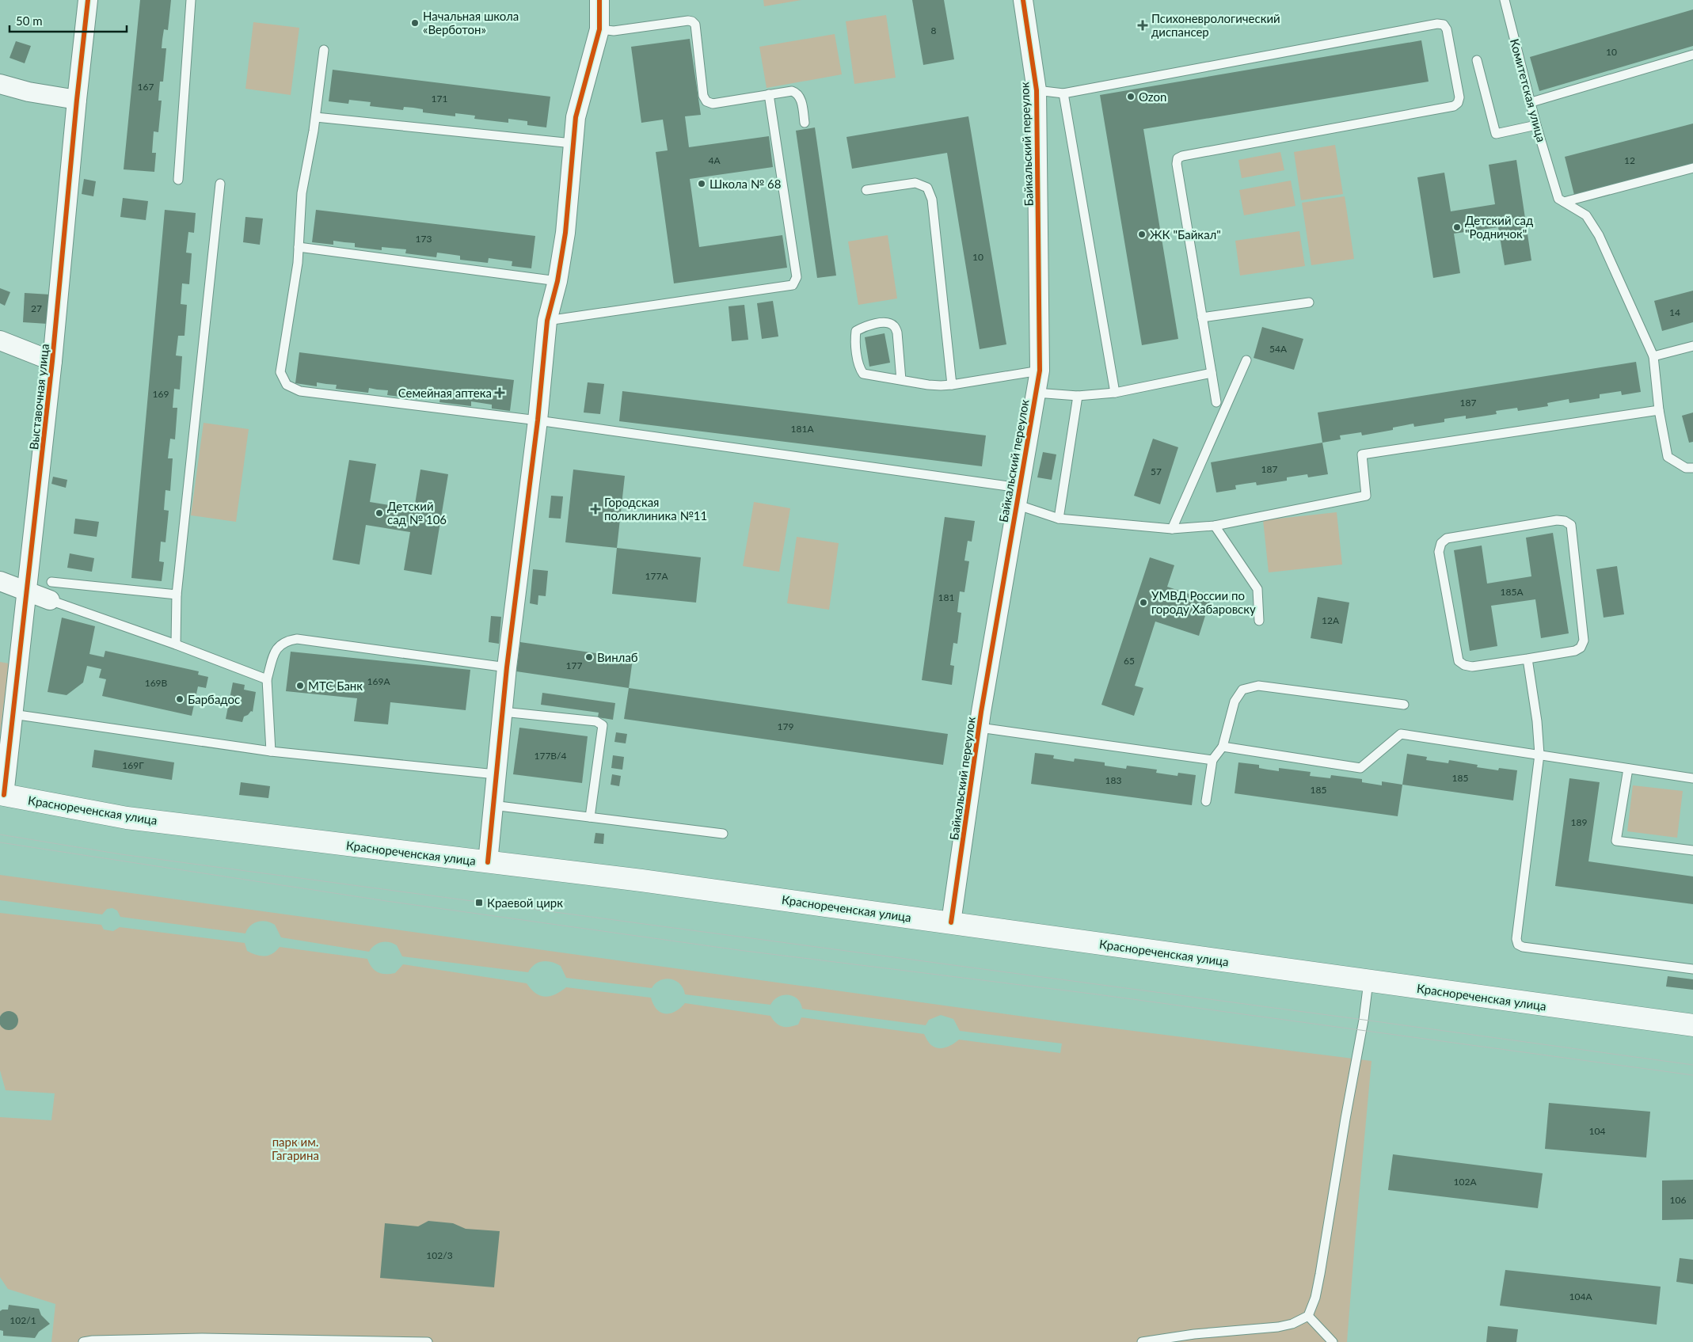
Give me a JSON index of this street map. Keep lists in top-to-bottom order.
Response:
{
  "streets": {
    "main road": ["Краснореченская улица"],
    "street": ["Байкальский переулок", "Выставочная улица"],
    "lane": ["Комитетская улица"]
  },
  "crossings": [
    ["Байкальский переулок", "Краснореченская улица"],
    ["Выставочная улица", "Краснореченская улица"]
  ],
  "parks": ["парк им. Гагарина"],
  "places": {
    "other": [
      "Начальная школа «Верботон»",
      "Ozon",
      "Школа № 68",
      "Детский сад \"Родничок\"",
      "ЖК \"Байкал\"",
      "Детский сад № 106",
      "УМВД России по городу Хабаровску",
      "Винлаб",
      "МТС Банк",
      "Барбадос"
    ],
    "health": ["Психоневрологический диспансер", "Семейная аптека", "Городская поликлиника №11"],
    "transit": ["Краевой цирк"]
  },
  "house_numbers": [
    "8",
    "10",
    "167",
    "171",
    "4А",
    "12",
    "173",
    "10",
    "27",
    "14",
    "54А",
    "169",
    "187",
    "181А",
    "187",
    "57",
    "177А",
    "185А",
    "181",
    "12А",
    "65",
    "177",
    "169А",
    "169В",
    "179",
    "177В/4",
    "169Г",
    "185",
    "183",
    "185",
    "189",
    "104",
    "102А",
    "106",
    "102/3",
    "104А",
    "102/1"
  ],
  "scale_bar": "50 m"
}
